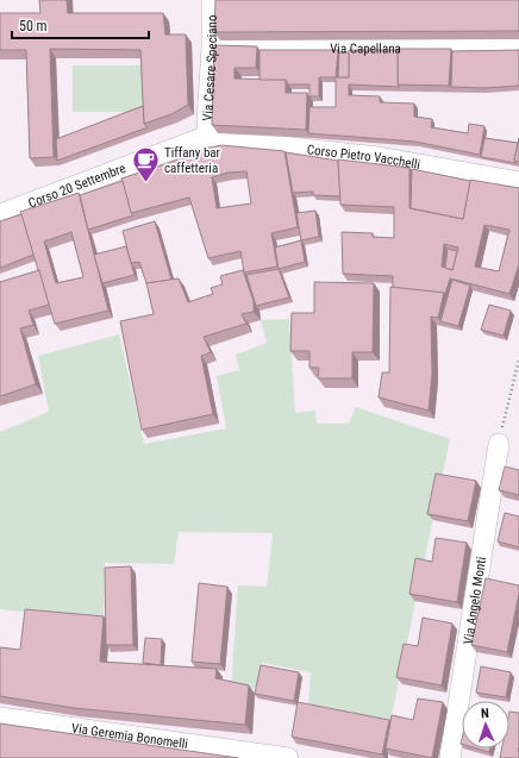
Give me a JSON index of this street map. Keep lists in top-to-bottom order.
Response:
{
  "streets": {
    "street": [
      "Via Capellana",
      "Via Cesare Speciano",
      "Corso Pietro Vacchelli",
      "Corso 20 Settembre",
      "Via Angelo Monti",
      "Via Geremia Bonomelli"
    ]
  },
  "crossings": [
    ["Via Capellana", "Via Cesare Speciano"],
    ["Via Cesare Speciano", "Corso Pietro Vacchelli"],
    ["Via Cesare Speciano", "Corso 20 Settembre"],
    ["Corso Pietro Vacchelli", "Corso 20 Settembre"]
  ],
  "places": {
    "cafe": ["Tiffany bar caffetteria"]
  },
  "scale_bar": "50 m",
  "north": "top"
}
